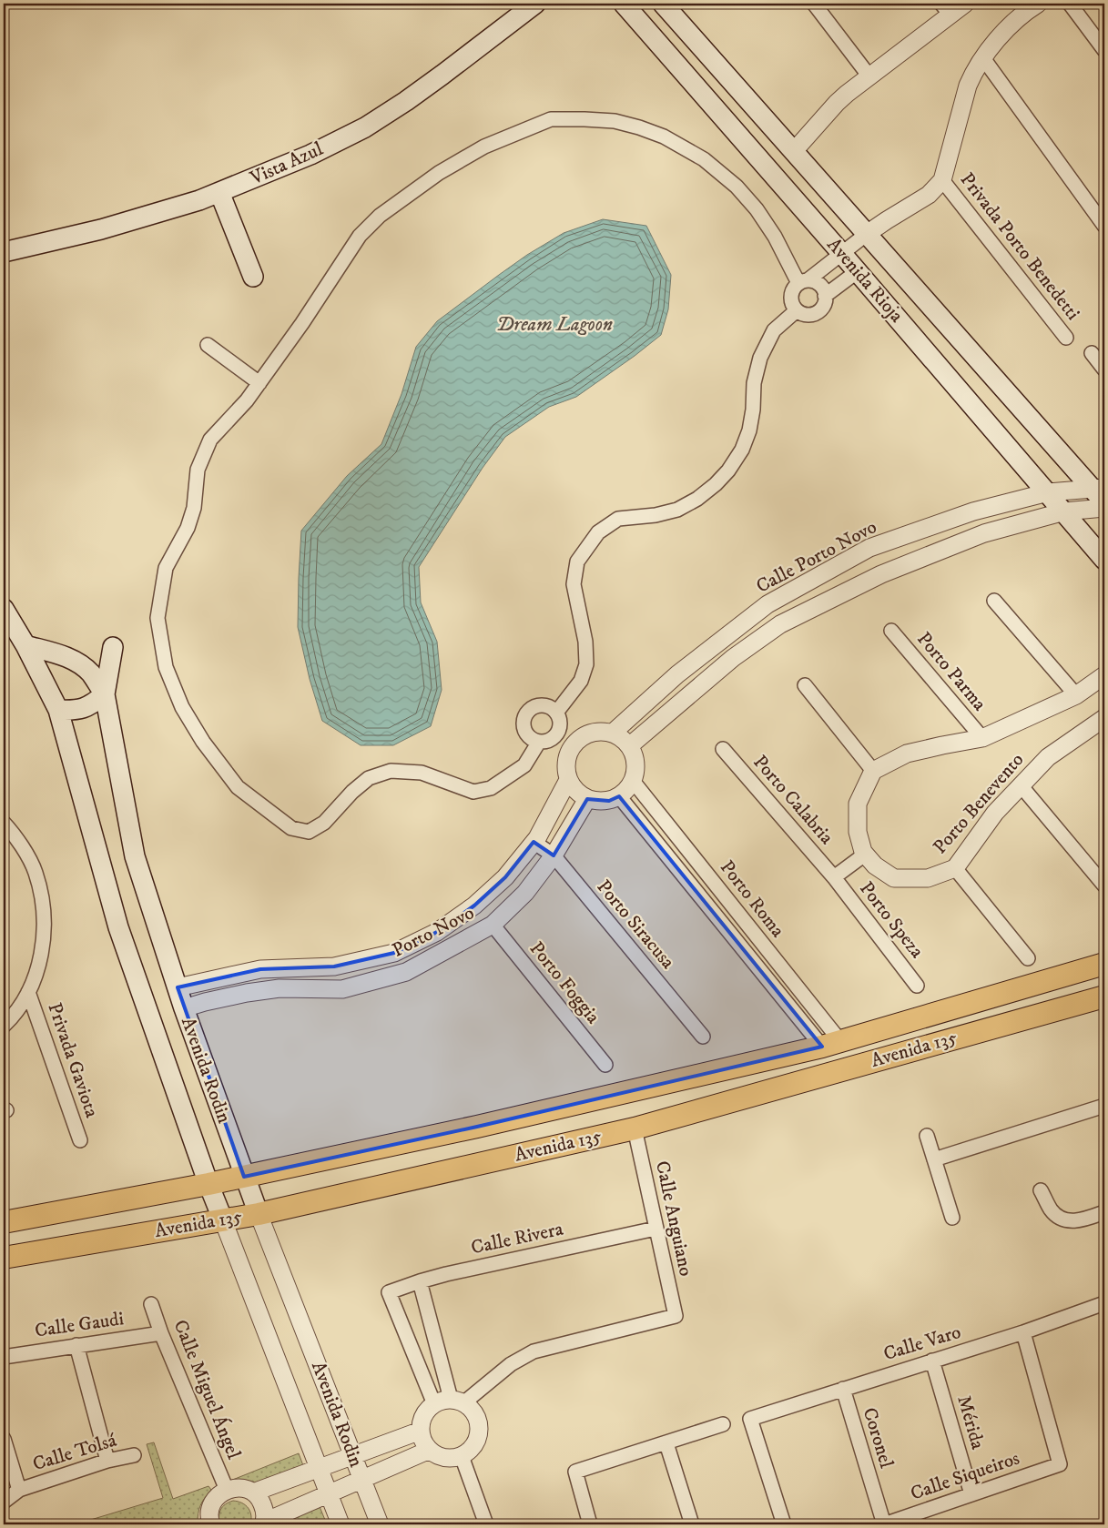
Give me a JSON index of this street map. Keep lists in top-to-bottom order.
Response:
{
  "streets": {
    "main road": [
      "Vista Azul",
      "Avenida Rioja",
      "Avenida 135",
      "Avenida Rodin"
    ],
    "street": [
      "Privada Porto Benedetti",
      "Calle Porto Novo",
      "Porto Parma",
      "Porto Calabria",
      "Porto Benevento",
      "Porto Roma",
      "Porto Speza",
      "Porto Siracusa",
      "Porto Novo",
      "Porto Foggia",
      "Privada Gaviota",
      "Calle Anguiano",
      "Calle Rivera",
      "Calle Gaudi",
      "Calle Varo",
      "Calle Miguel Ángel",
      "Mérida",
      "Coronel",
      "Calle Tolsá",
      "Calle Siqueiros"
    ]
  },
  "crossings": [
    ["Avenida Rioja", "Calle Porto Novo"],
    ["Calle Porto Novo", "Porto Roma"],
    ["Calle Porto Novo", "Porto Novo"],
    ["Porto Parma", "Porto Benevento"],
    ["Porto Calabria", "Porto Speza"],
    ["Porto Roma", "Porto Novo"],
    ["Porto Roma", "Avenida 135"],
    ["Porto Siracusa", "Porto Novo"],
    ["Porto Novo", "Porto Foggia"],
    ["Porto Novo", "Avenida Rodin"],
    ["Avenida 135", "Avenida Rodin"],
    ["Avenida 135", "Calle Anguiano"],
    ["Calle Anguiano", "Calle Rivera"],
    ["Calle Gaudi", "Calle Miguel Ángel"],
    ["Calle Varo", "Mérida"],
    ["Calle Varo", "Coronel"],
    ["Calle Varo", "Calle Siqueiros"],
    ["Mérida", "Calle Siqueiros"],
    ["Coronel", "Calle Siqueiros"]
  ],
  "water": ["Dream Lagoon"]
}
